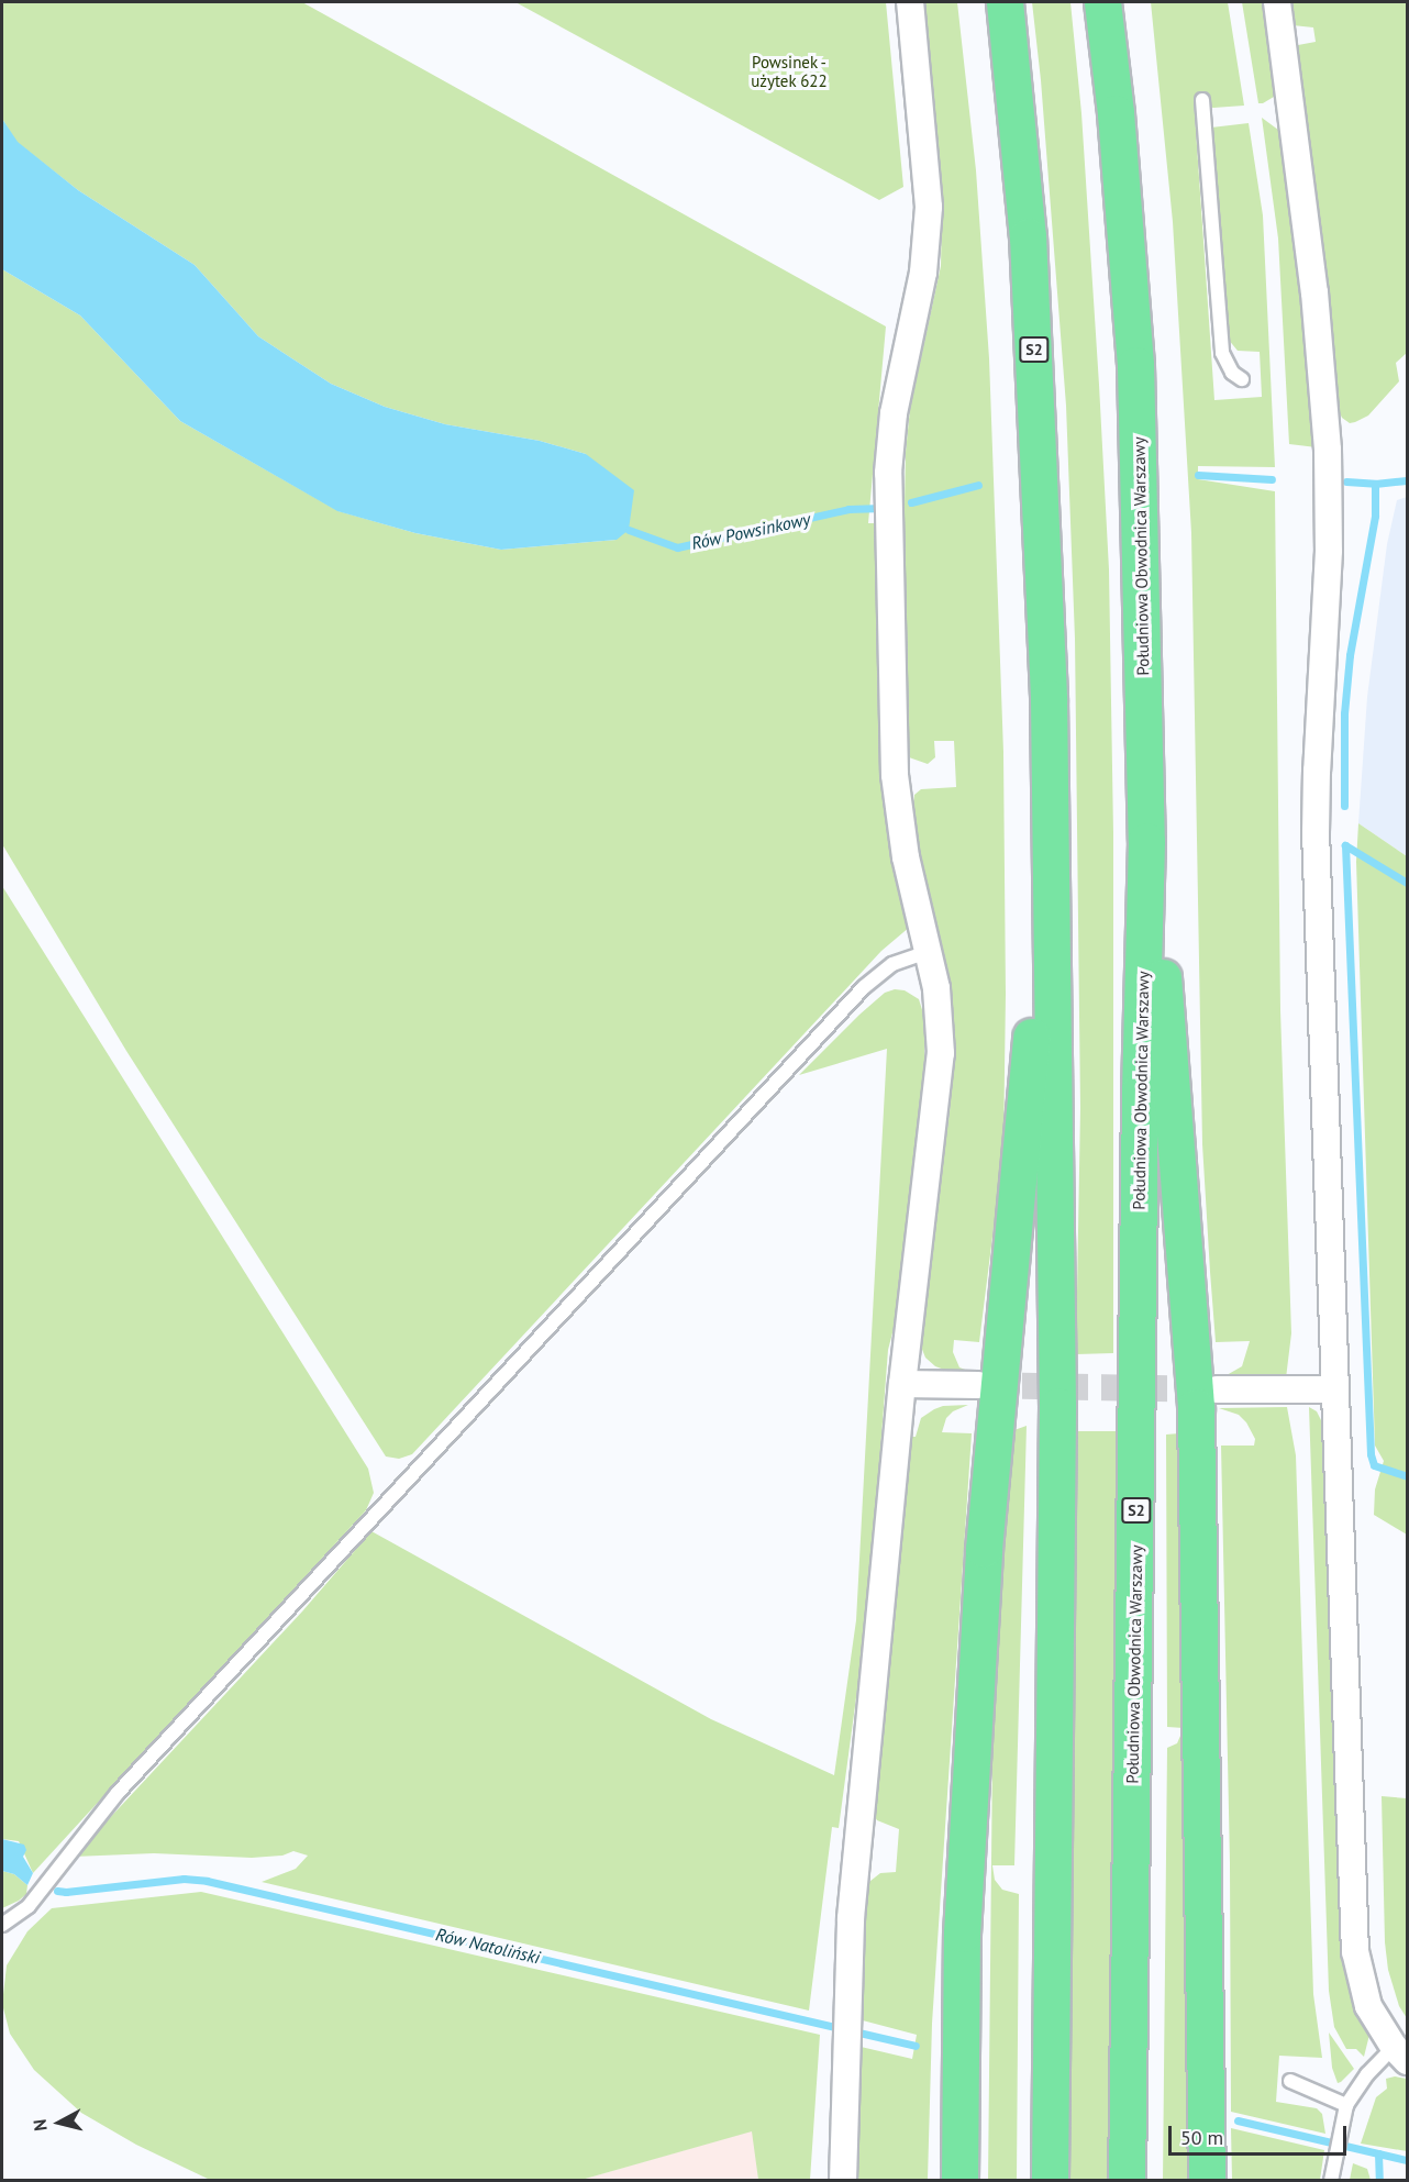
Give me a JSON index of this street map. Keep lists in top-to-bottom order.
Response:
{
  "streets": {
    "highway": ["S2", "Południowa Obwodnica Warszawy"]
  },
  "water": ["Rów Powsinkowy", "Rów Natoliński"],
  "parks": ["Powsinek - użytek 622"],
  "scale_bar": "50 m",
  "north": "left"
}
